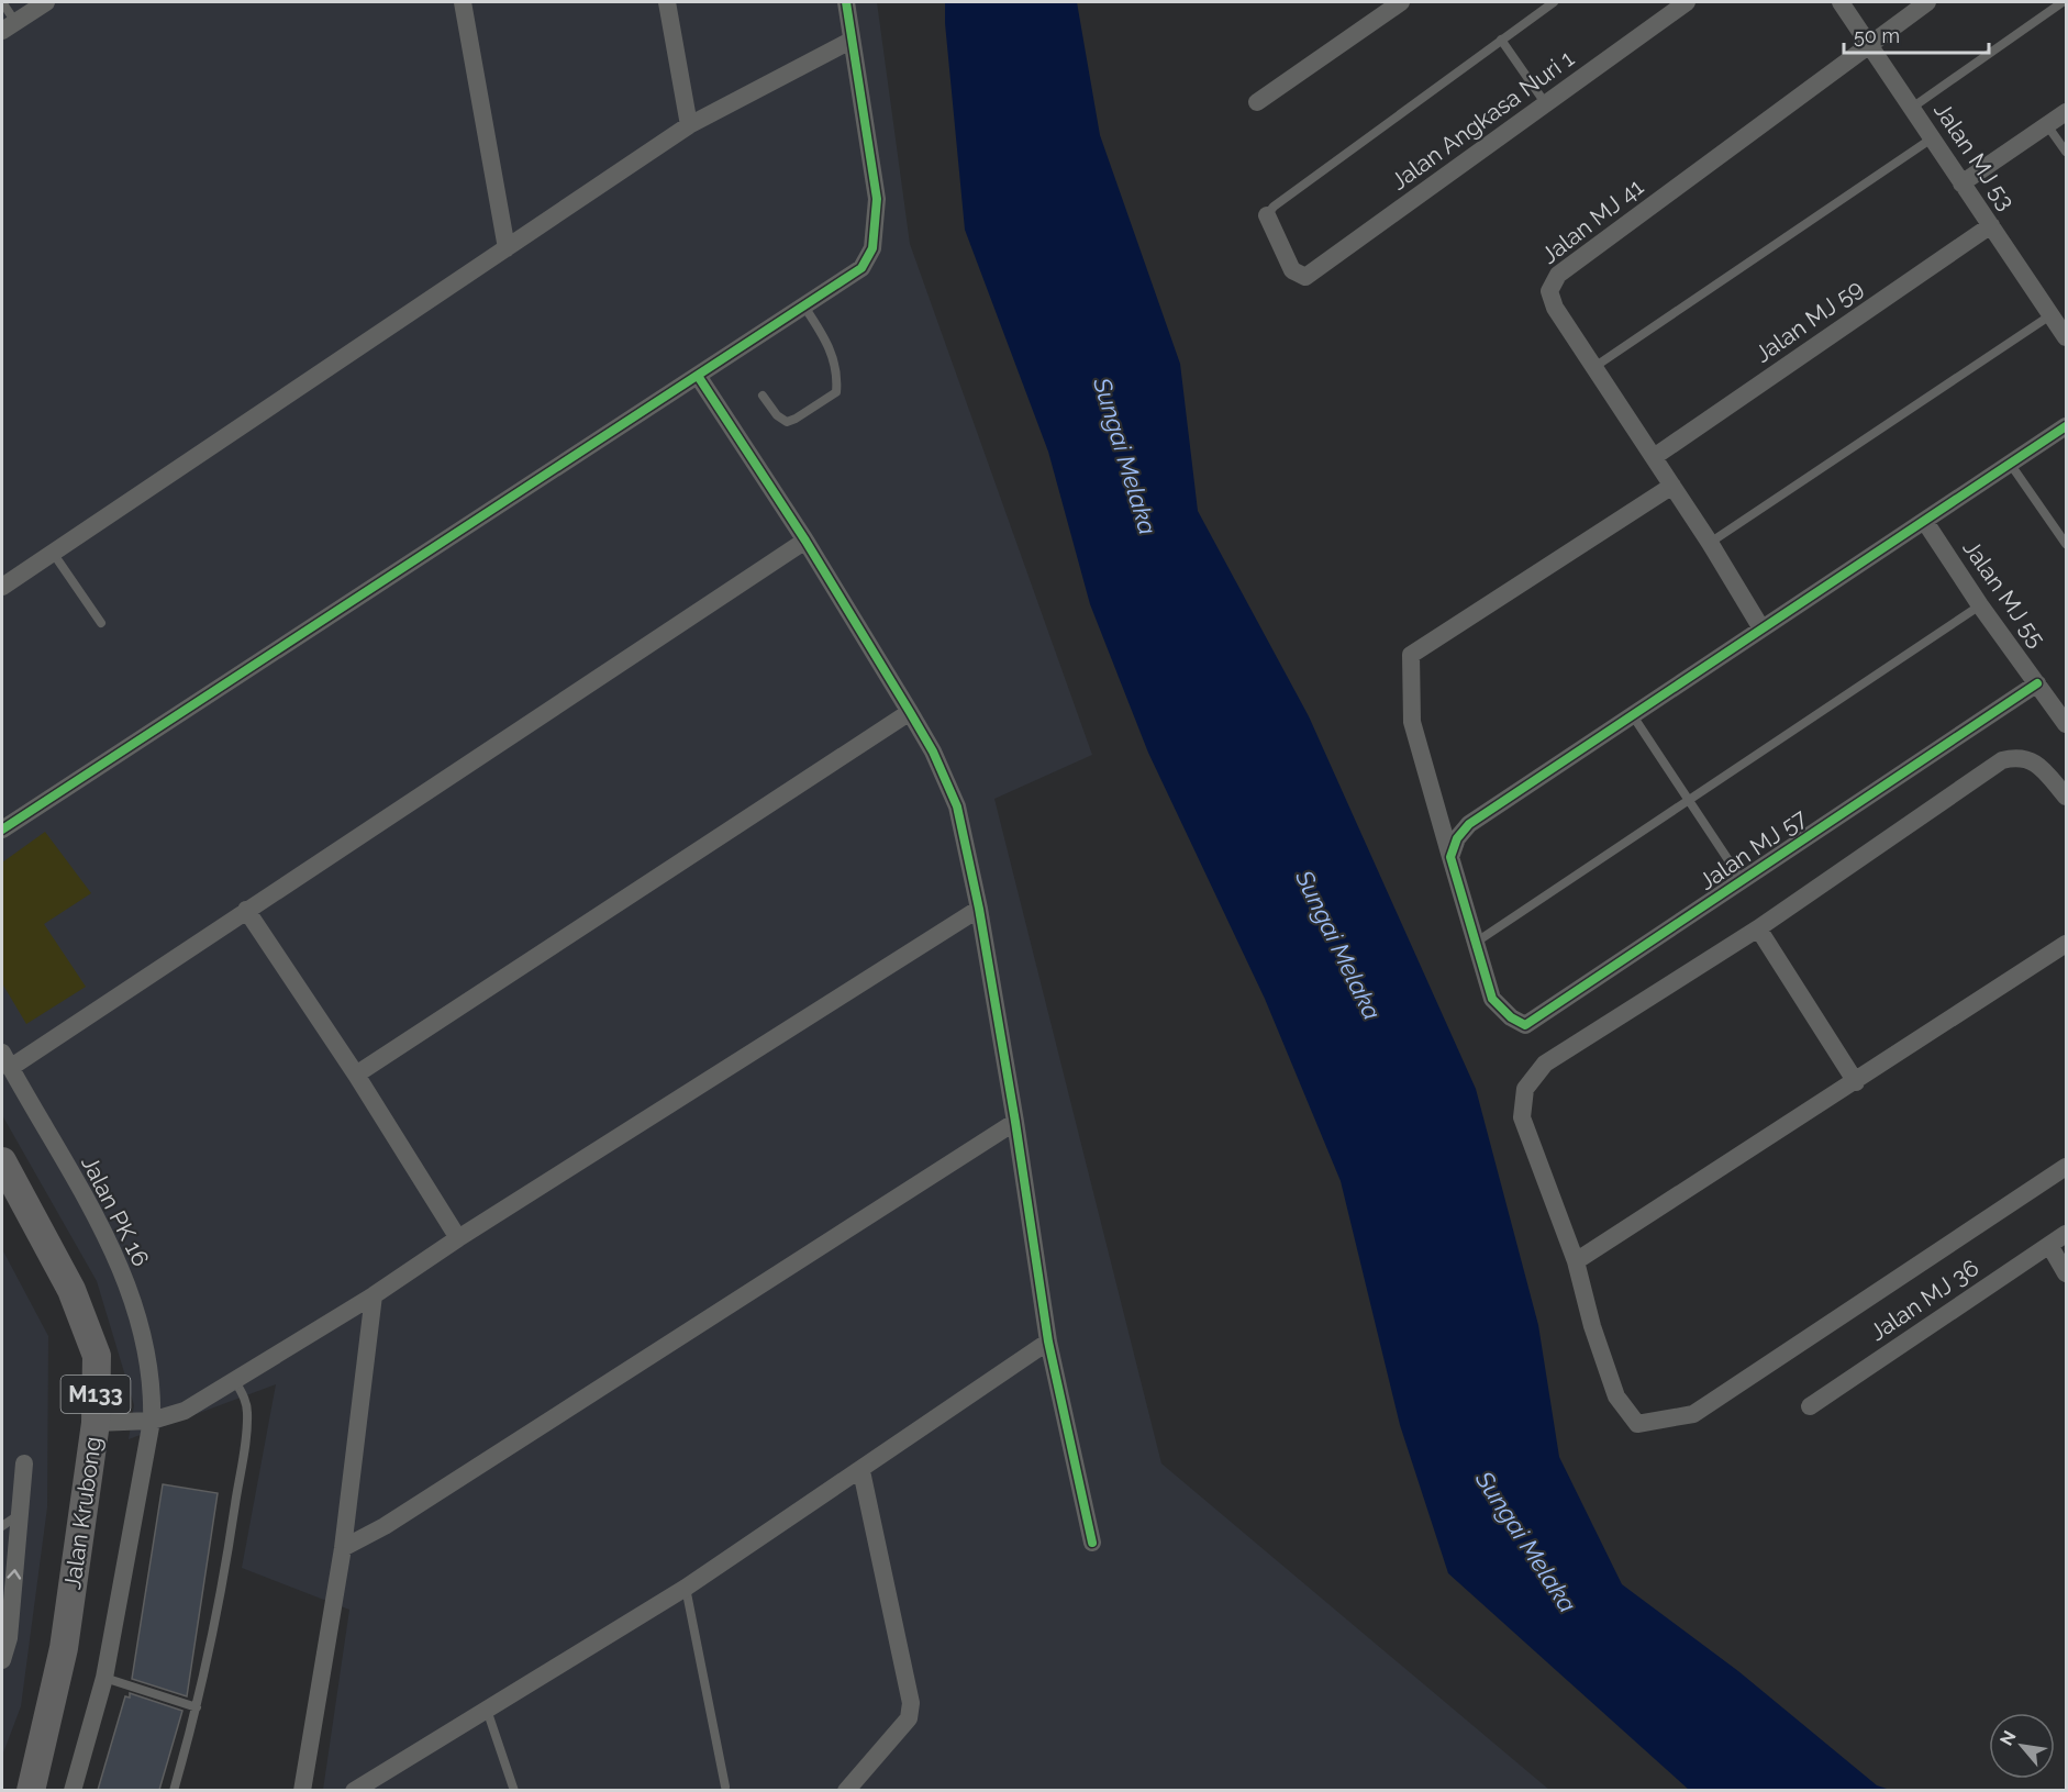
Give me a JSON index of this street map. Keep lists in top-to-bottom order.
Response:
{
  "streets": {
    "main road": ["M133", "Jalan Krubong"],
    "street": [
      "Jalan Angkasa Nuri 1",
      "Jalan MJ 53",
      "Jalan MJ 41",
      "Jalan MJ 59",
      "Jalan MJ 55",
      "Jalan MJ 57",
      "Jalan PK 16",
      "Jalan MJ 36"
    ]
  },
  "crossings": [
    ["Jalan MJ 53", "Jalan MJ 41"],
    ["Jalan MJ 53", "Jalan MJ 59"],
    ["Jalan MJ 41", "Jalan MJ 59"],
    ["Jalan MJ 55", "Jalan MJ 57"]
  ],
  "water": ["Sungai Melaka"],
  "scale_bar": "50 m",
  "north": "top left"
}
